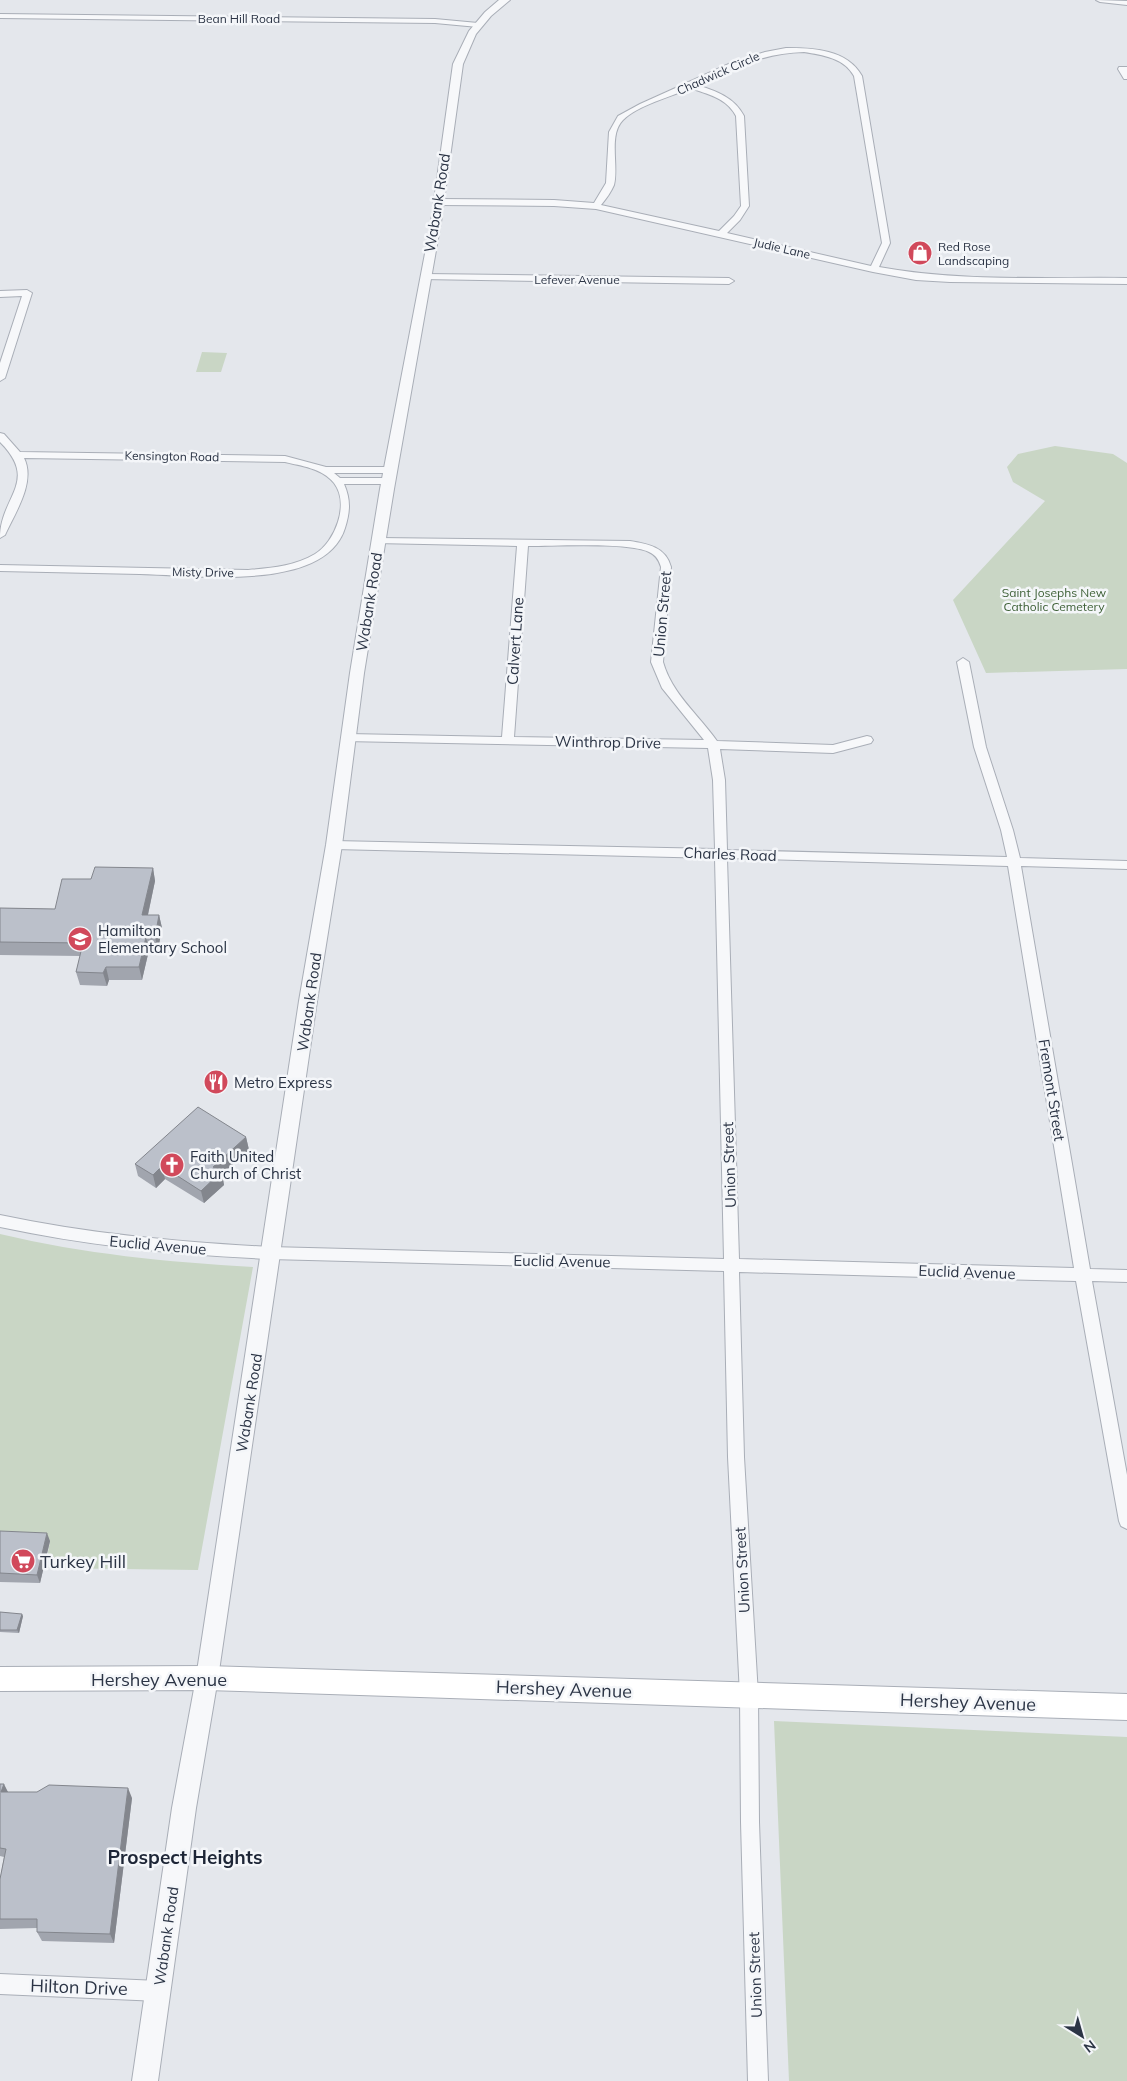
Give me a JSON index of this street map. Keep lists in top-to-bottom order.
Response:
{
  "streets": {
    "main road": ["Hershey Avenue"],
    "street": [
      "Bean Hill Road",
      "Chadwick Circle",
      "Wabank Road",
      "Judie Lane",
      "Lefever Avenue",
      "Kensington Road",
      "Misty Drive",
      "Union Street",
      "Calvert Lane",
      "Winthrop Drive",
      "Charles Road",
      "Fremont Street",
      "Euclid Avenue",
      "Hilton Drive"
    ]
  },
  "crossings": [
    ["Bean Hill Road", "Wabank Road"],
    ["Chadwick Circle", "Judie Lane"],
    ["Wabank Road", "Judie Lane"],
    ["Wabank Road", "Lefever Avenue"],
    ["Wabank Road", "Kensington Road"],
    ["Wabank Road", "Union Street"],
    ["Wabank Road", "Winthrop Drive"],
    ["Wabank Road", "Charles Road"],
    ["Wabank Road", "Euclid Avenue"],
    ["Wabank Road", "Hershey Avenue"],
    ["Wabank Road", "Hilton Drive"],
    ["Kensington Road", "Misty Drive"],
    ["Union Street", "Calvert Lane"],
    ["Union Street", "Winthrop Drive"],
    ["Union Street", "Charles Road"],
    ["Union Street", "Euclid Avenue"],
    ["Union Street", "Hershey Avenue"],
    ["Calvert Lane", "Winthrop Drive"],
    ["Charles Road", "Fremont Street"],
    ["Fremont Street", "Euclid Avenue"]
  ],
  "districts": ["Prospect Heights"],
  "parks": ["Saint Josephs New Catholic Cemetery"],
  "places": {
    "shop": ["Red Rose Landscaping"],
    "school or university": ["Hamilton Elementary School"],
    "restaurant": ["Metro Express"],
    "church": ["Faith United Church of Christ"],
    "supermarket": ["Turkey Hill"]
  },
  "north": "bottom right"
}
